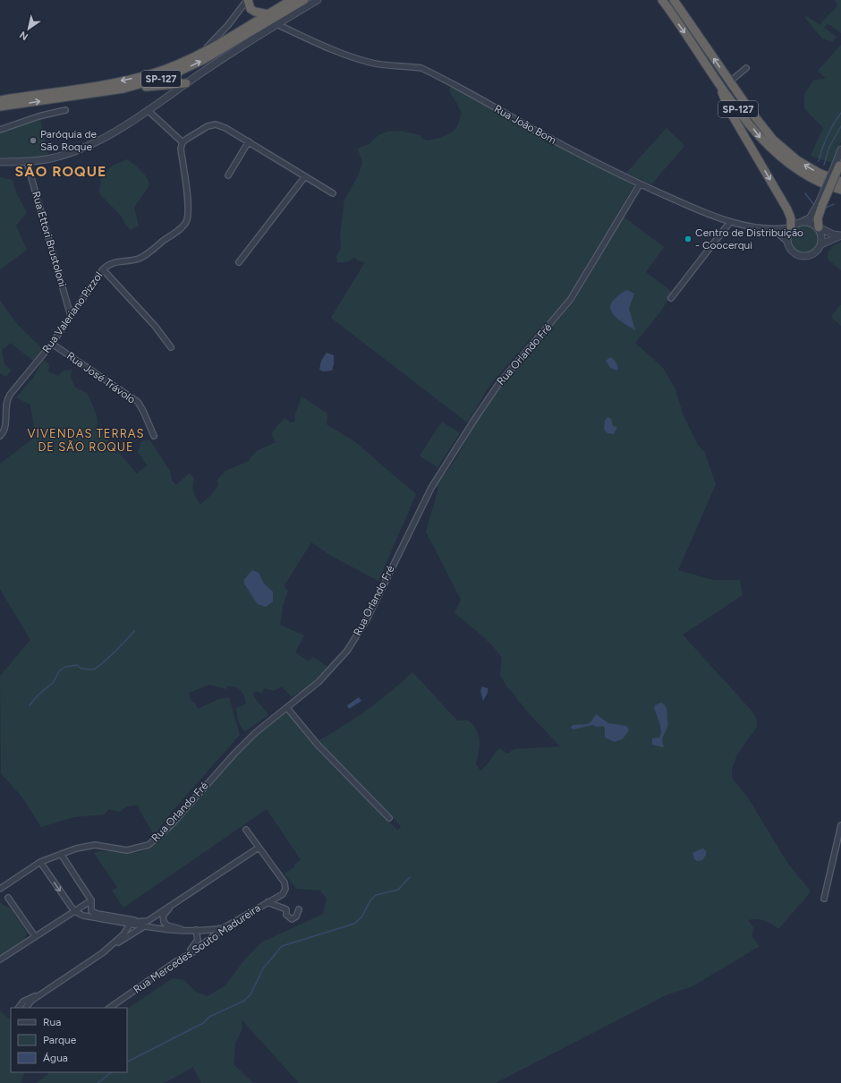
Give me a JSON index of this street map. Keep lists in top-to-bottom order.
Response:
{
  "streets": {
    "highway": ["SP-127"],
    "street": [
      "Rua João Bom",
      "Rua Ettori Brustoloni",
      "Rua Valeriano Pizzol",
      "Rua Orlando Fré",
      "Rua José Trávolo",
      "Rua Mercedes Souto Madureira"
    ]
  },
  "crossings": [
    ["Rua João Bom", "Rua Orlando Fré"],
    ["Rua Ettori Brustoloni", "Rua Valeriano Pizzol"],
    ["Rua Valeriano Pizzol", "Rua José Trávolo"]
  ],
  "districts": ["SÃO ROQUE", "VIVENDAS TERRAS DE SÃO ROQUE"],
  "places": ["Paróquia de São Roque", "Centro de Distribuição - Coocerqui"],
  "legend": ["Rua", "Parque", "Água"],
  "north": "bottom left"
}
